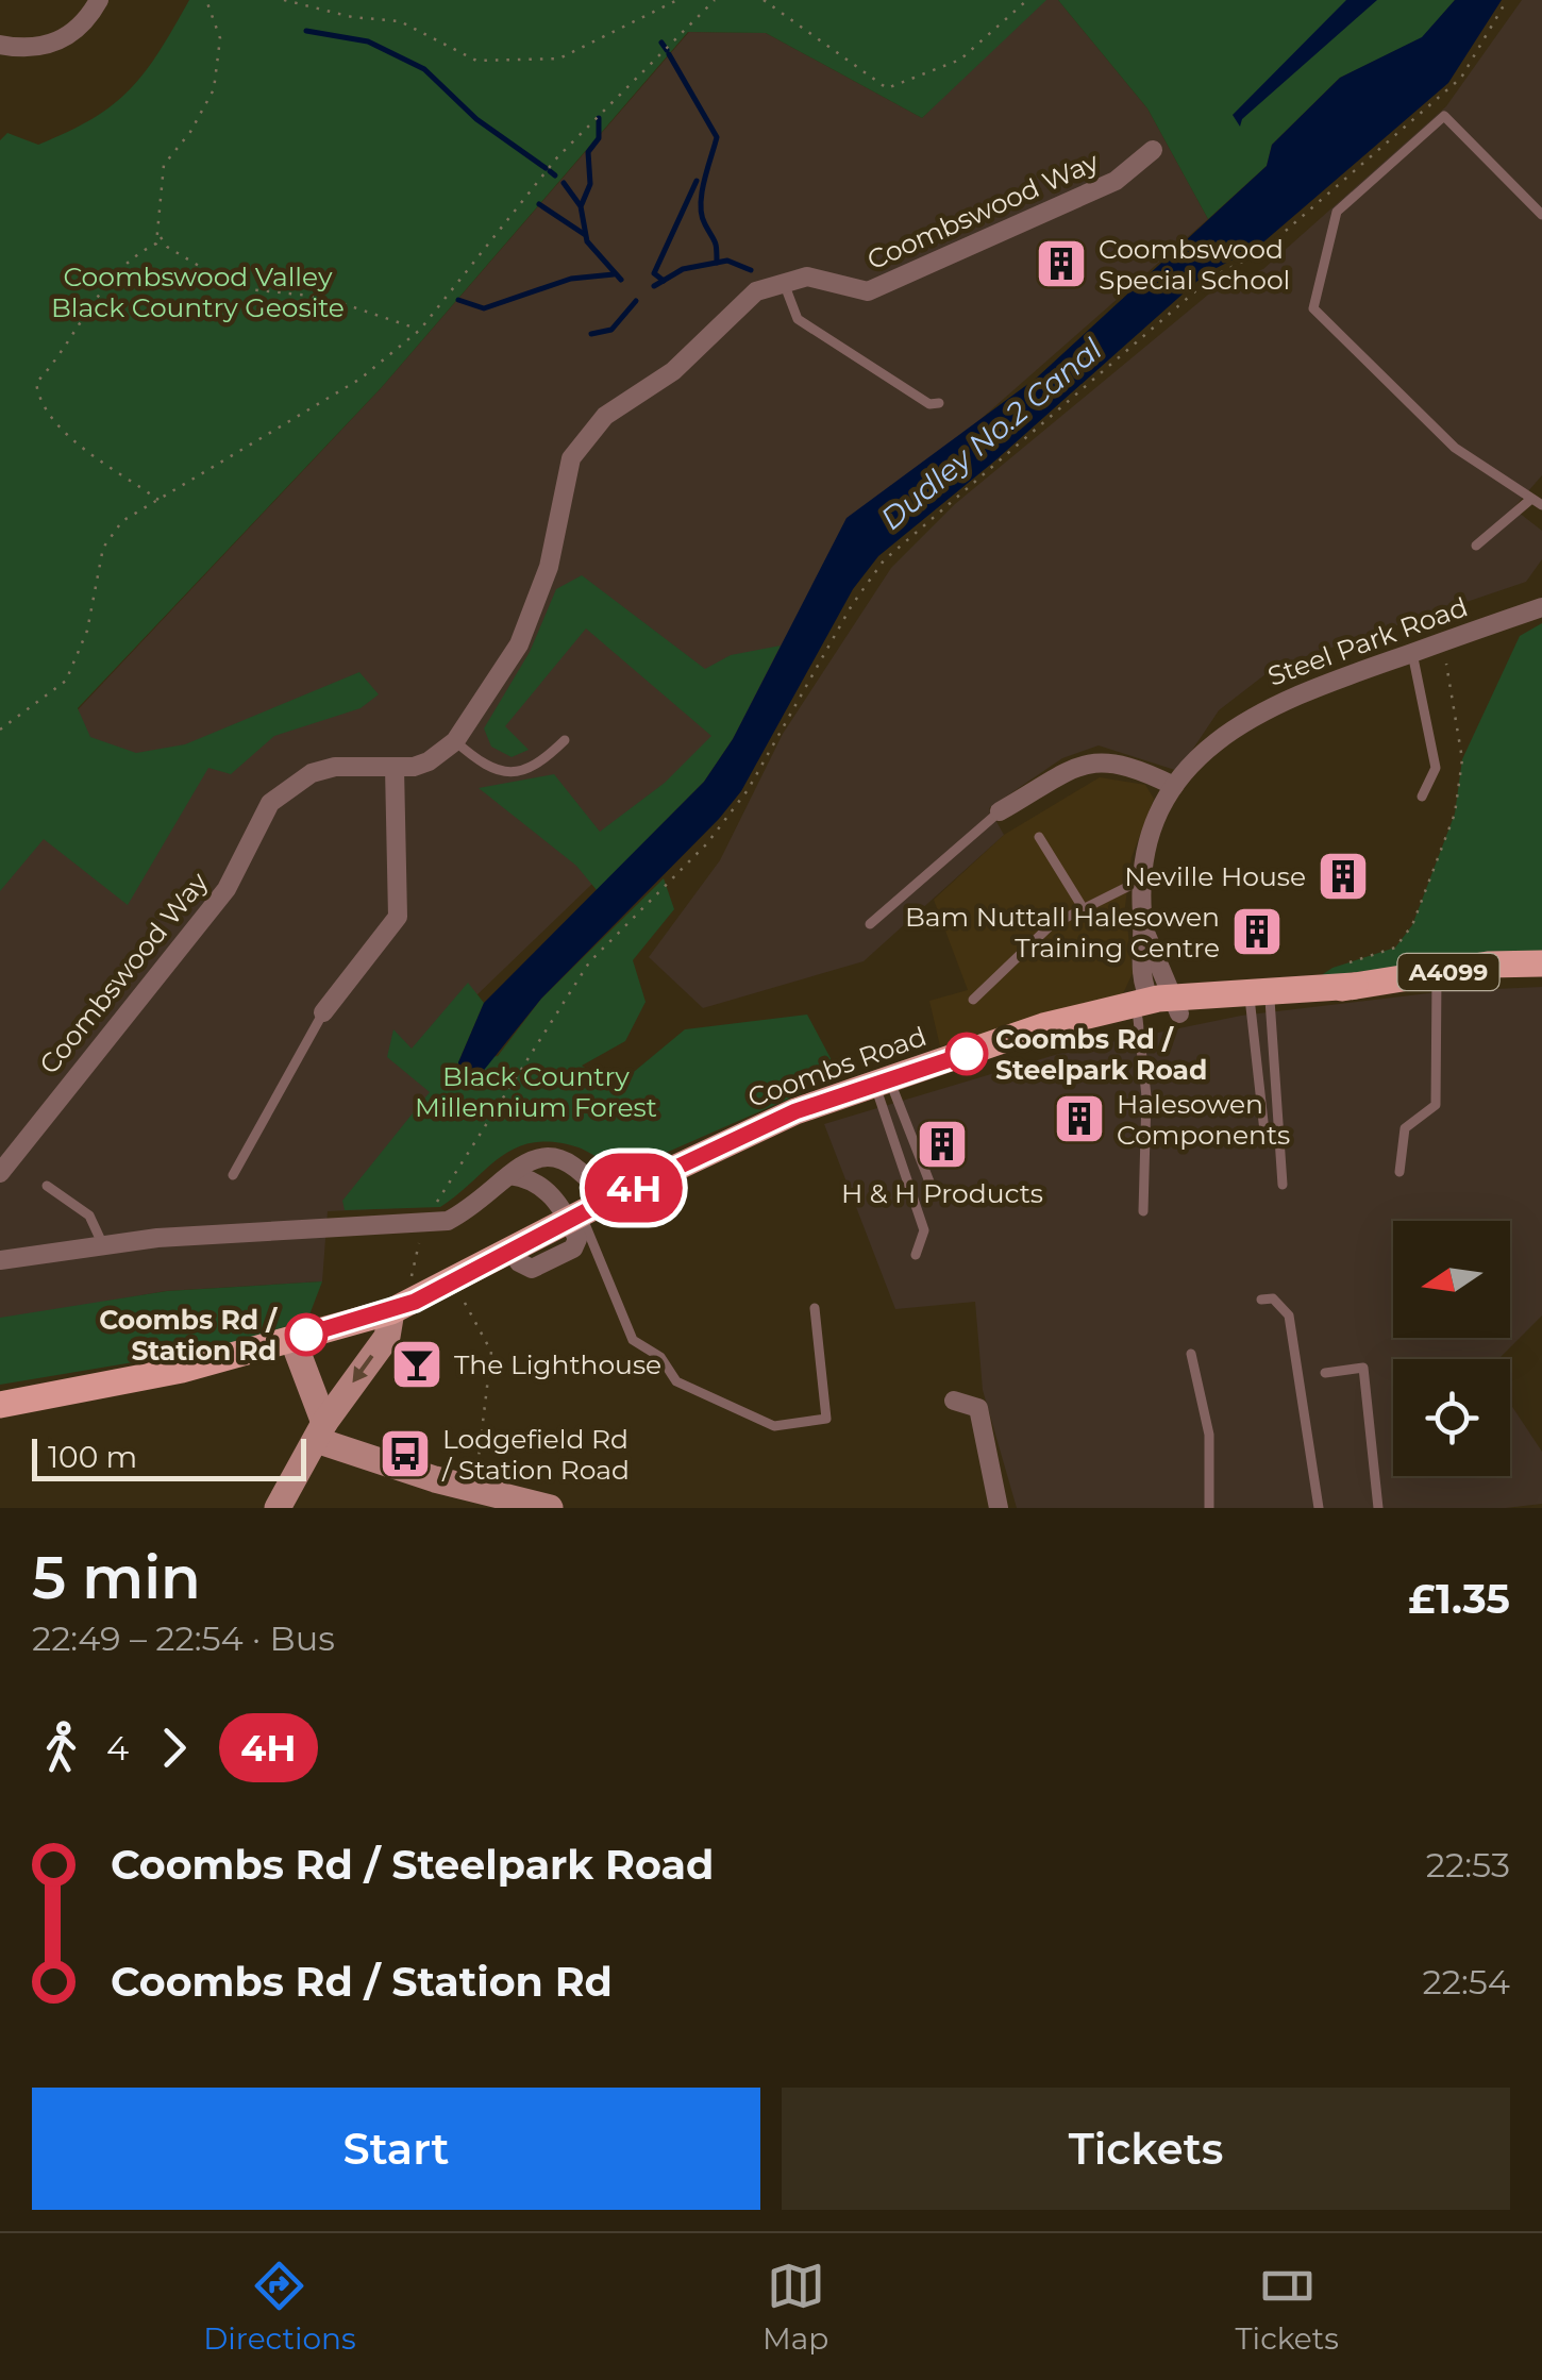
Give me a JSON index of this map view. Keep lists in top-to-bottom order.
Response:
{
  "streets": {
    "main road": ["A4099", "Coombs Road"],
    "street": ["Coombswood Way", "Steel Park Road"]
  },
  "crossings": [
    ["Steel Park Road", "Coombs Road"]
  ],
  "water": ["Dudley No.2 Canal"],
  "parks": ["Coombswood Valley Black Country Geosite", "Black Country Millennium Forest"],
  "places": {
    "building": [
      "Coombswood Special School",
      "Neville House",
      "Bam Nuttall Halesowen Training Centre",
      "Halesowen Components",
      "H & H Products"
    ],
    "other": ["Coombs Rd / Steelpark Road", "Coombs Rd / Station Rd"],
    "bar": ["The Lighthouse"],
    "bus stop": ["Lodgefield Rd / Station Road"]
  },
  "lines": ["bus line 4H"],
  "scale_bar": "100 m",
  "north": "left",
  "page": {
    "on_map": "4H",
    "scale": "100 m",
    "heading": ["5 min", "22:49 – 22:54 · Bus", "£1.35"],
    "legs": ["4", "4H"],
    "list": [
      {
        "name": "Coombs Rd / Steelpark Road",
        "value": "22:53"
      },
      {
        "name": "Coombs Rd / Station Rd",
        "value": "22:54"
      }
    ],
    "buttons": ["Start", "Tickets"],
    "tabs": ["Directions", "Map", "Tickets"]
  }
}
